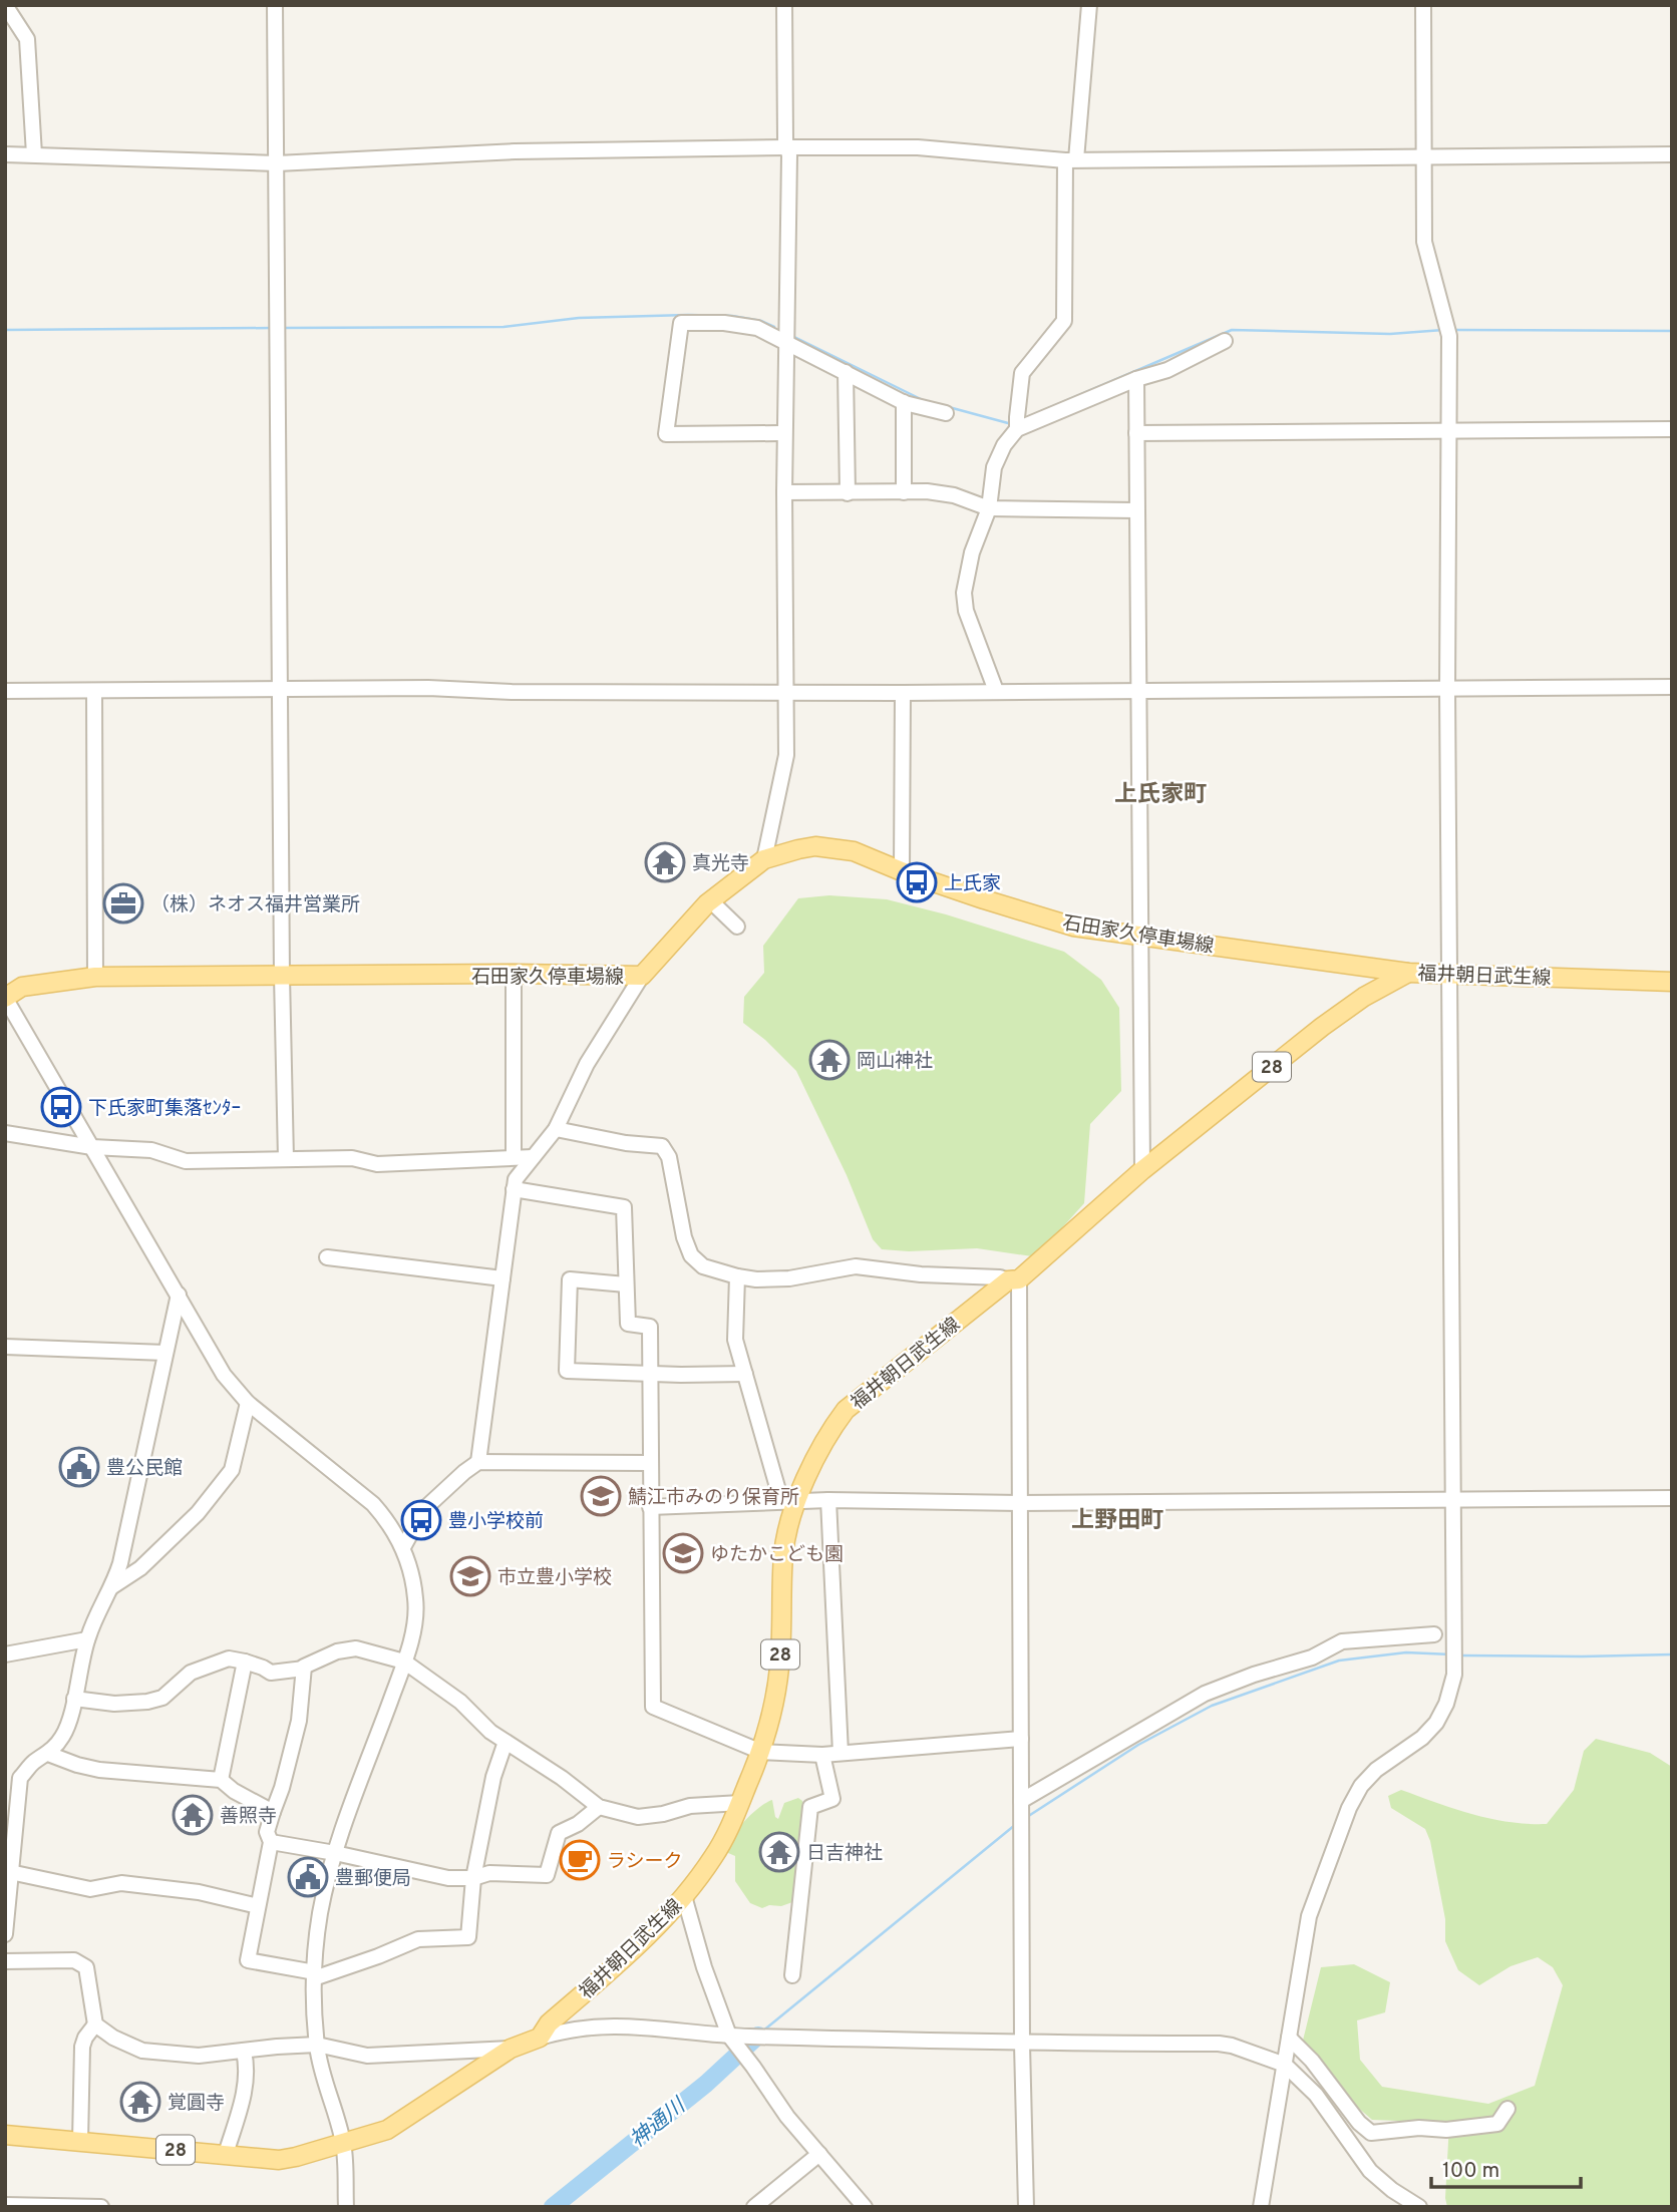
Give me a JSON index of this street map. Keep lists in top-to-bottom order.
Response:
{
  "streets": {
    "main road": ["石田家久停車場線", "福井朝日武生線", "28"]
  },
  "crossings": [
    ["石田家久停車場線", "福井朝日武生線"]
  ],
  "districts": ["上氏家町", "上野田町"],
  "water": ["神通川"],
  "places": {
    "temple": [
      "真光寺",
      "岡山神社",
      "善照寺",
      "日吉神社",
      "覚圓寺"
    ],
    "bus stop": ["上氏家", "下氏家町集落ｾﾝﾀｰ", "豊小学校前"],
    "office": ["（株）ネオス福井営業所"],
    "public building": ["豊公民館", "豊郵便局"],
    "school or university": ["鯖江市みのり保育所", "ゆたかこども園", "市立豊小学校"],
    "cafe": ["ラシーク"]
  },
  "scale_bar": "100 m"
}
